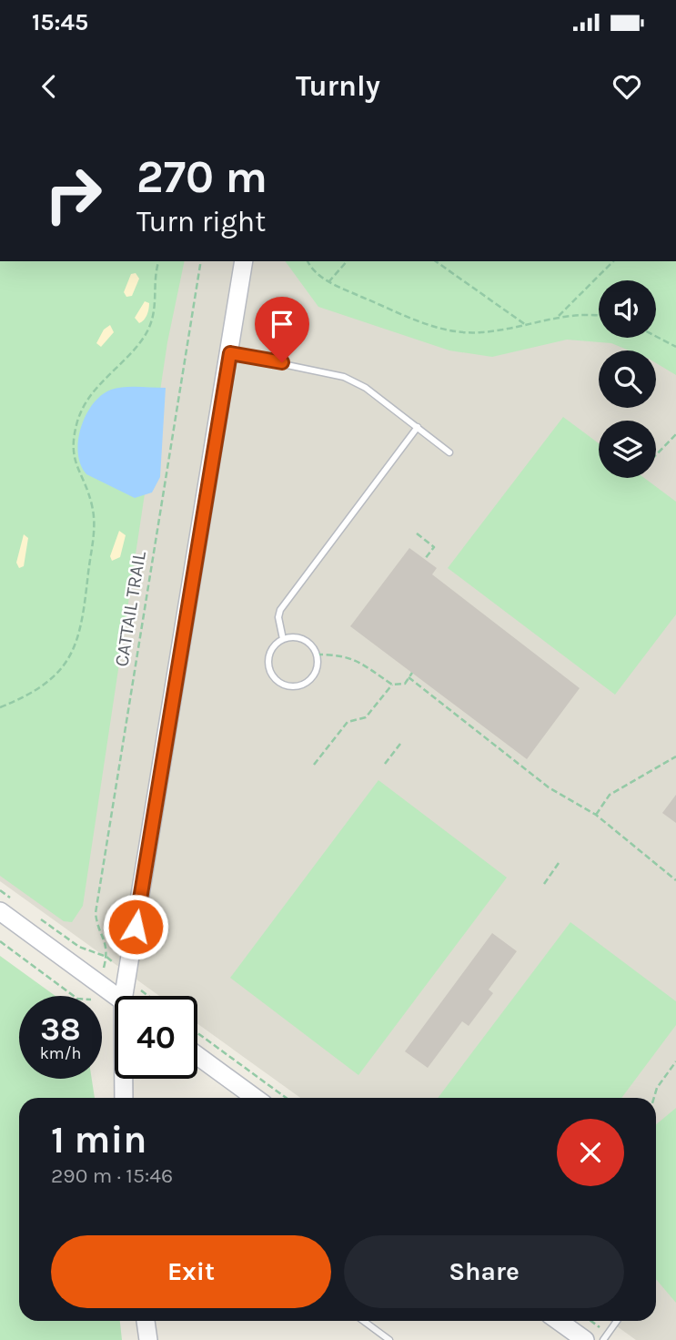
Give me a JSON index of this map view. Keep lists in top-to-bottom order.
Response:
{
  "streets": {
    "path": ["CATTAIL TRAIL"]
  },
  "page": {
    "status": "15:45",
    "header": "Turnly",
    "turn": ["270 m", "Turn right"],
    "speed": "38 km/h",
    "limit": "40",
    "heading": ["1 min", "290 m · 15:46"],
    "buttons": ["Exit", "Share"]
  }
}
